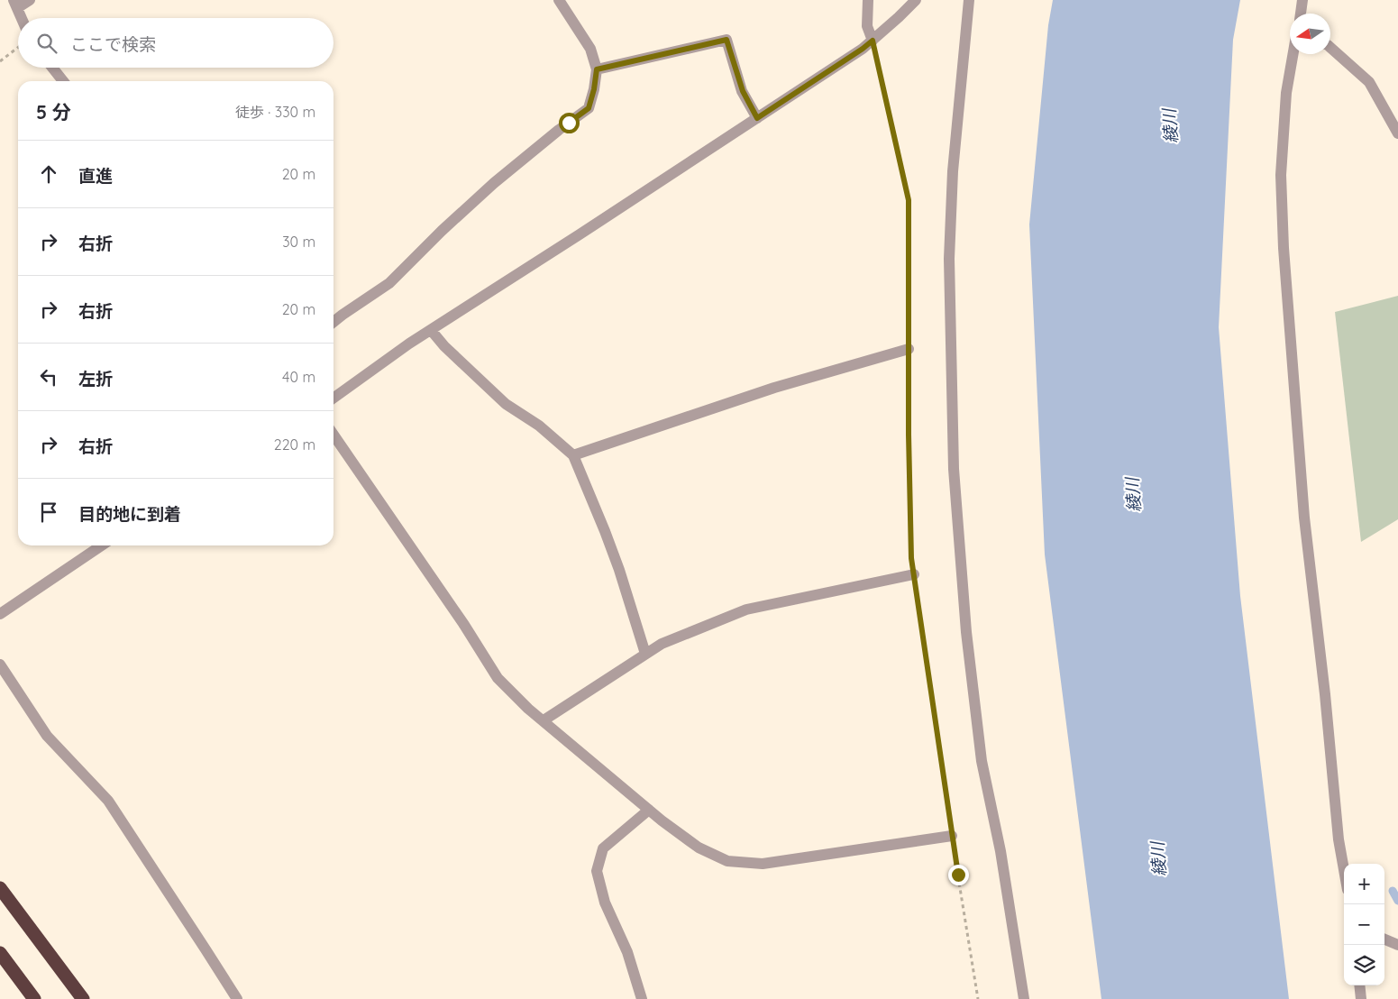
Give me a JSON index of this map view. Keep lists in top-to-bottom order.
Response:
{
  "water": ["綾川"],
  "north": "left",
  "page": {
    "search": "ここで検索",
    "heading": ["5 分", "徒歩 · 330 m"],
    "list": [
      ["直進", "20 m"],
      ["右折", "30 m"],
      ["右折", "20 m"],
      ["左折", "40 m"],
      ["右折", "220 m"],
      "目的地に到着"
    ],
    "map_buttons": ["+", "−"]
  }
}
